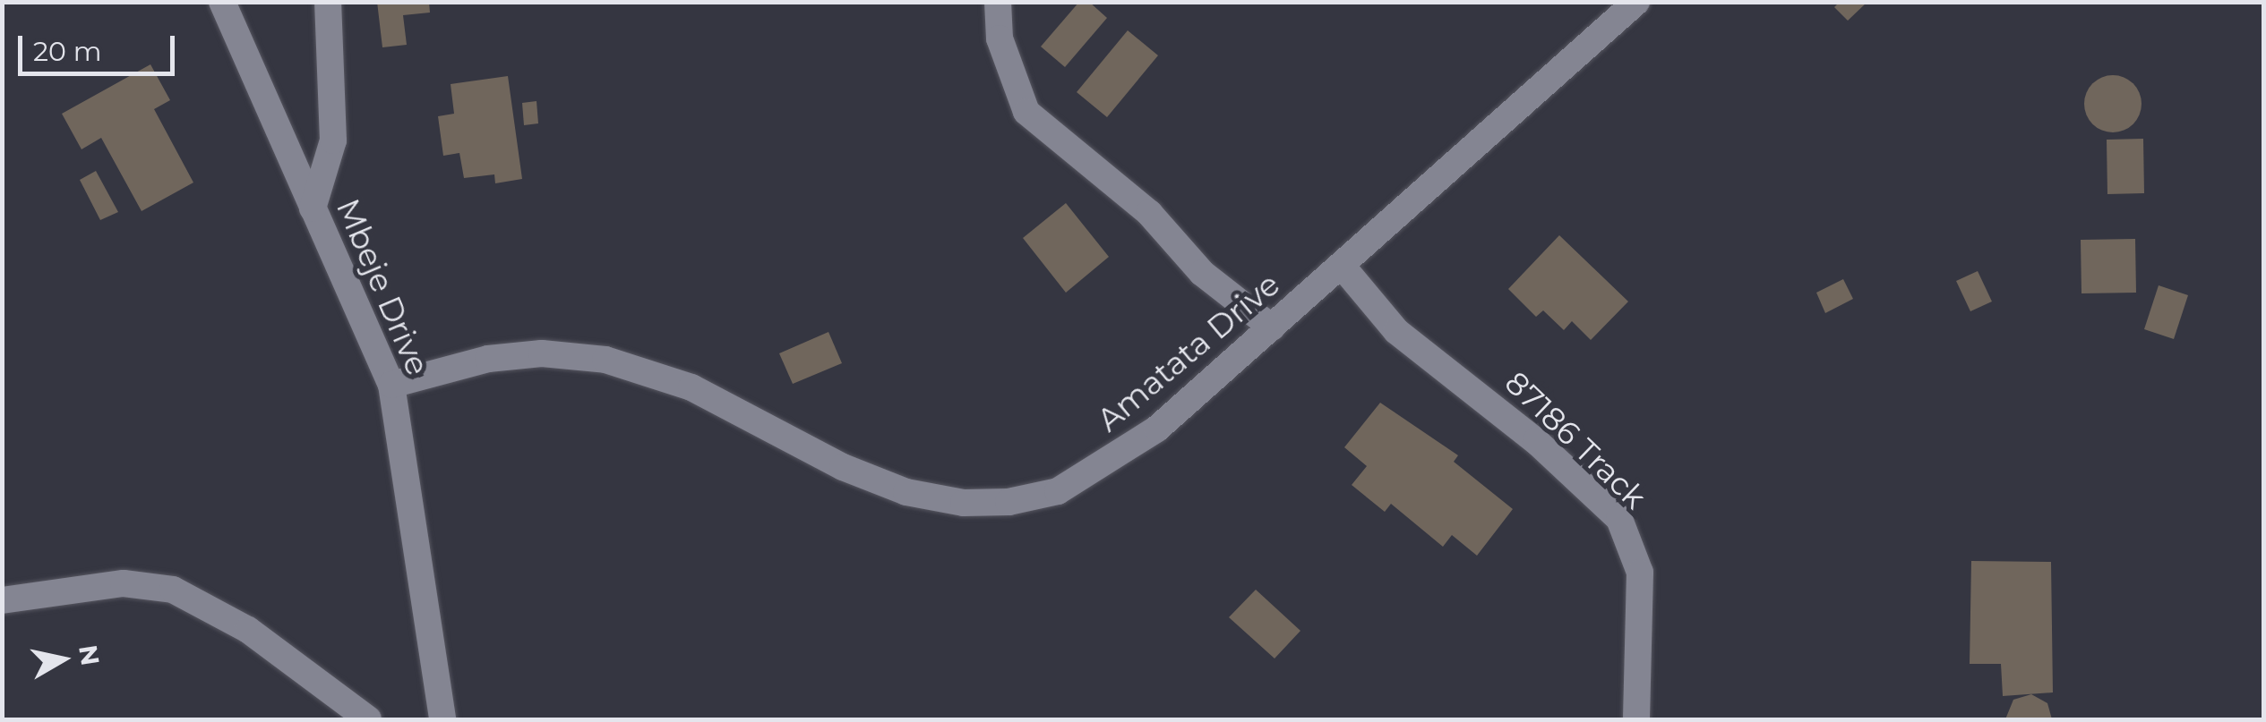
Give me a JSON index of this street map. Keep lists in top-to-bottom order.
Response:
{
  "streets": {
    "street": ["Mbeje Drive", "Amatata Drive", "87186 Track"]
  },
  "crossings": [
    ["Mbeje Drive", "Amatata Drive"],
    ["Amatata Drive", "87186 Track"]
  ],
  "scale_bar": "20 m",
  "north": "right"
}
